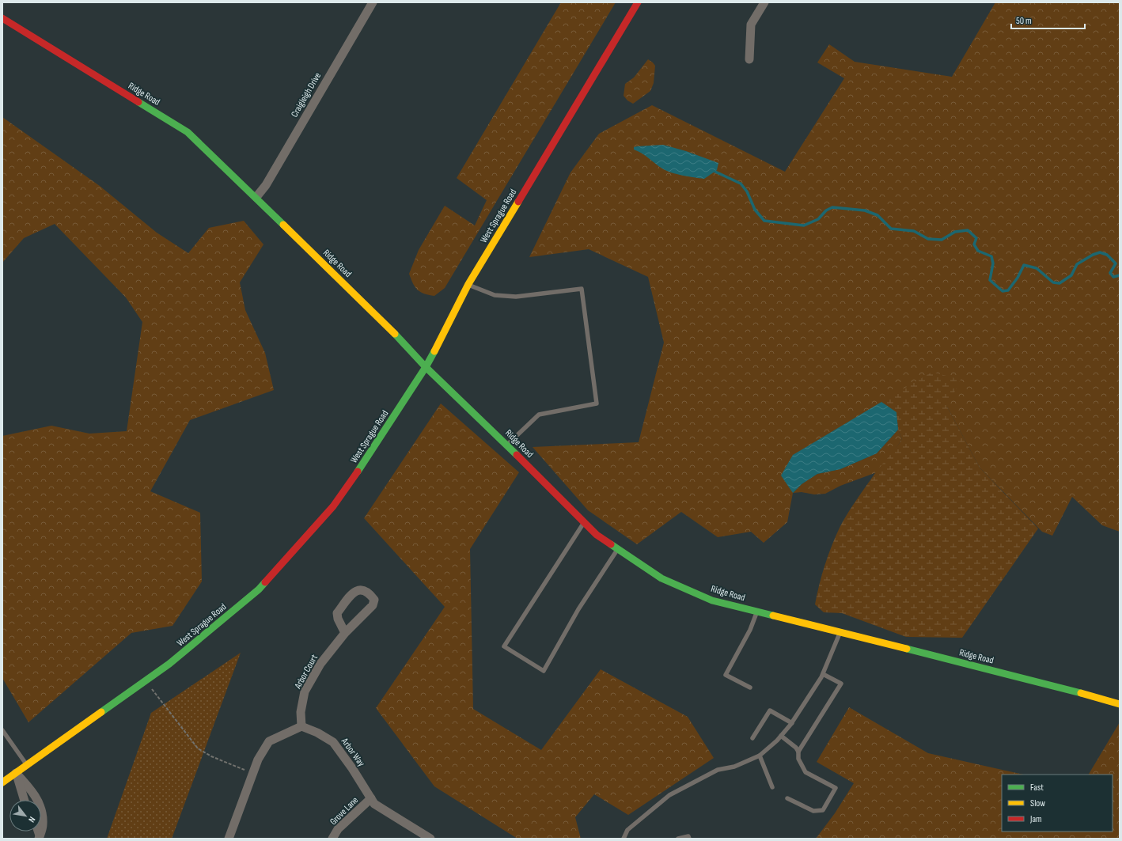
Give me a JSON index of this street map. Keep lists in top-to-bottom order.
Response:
{
  "streets": {
    "main road": ["Ridge Road", "West Sprague Road"],
    "street": [
      "Craigleigh Drive",
      "Arbor Court",
      "Arbor Way",
      "Grove Lane"
    ]
  },
  "crossings": [
    ["Ridge Road", "Craigleigh Drive"],
    ["Ridge Road", "West Sprague Road"],
    ["Arbor Court", "Arbor Way"],
    ["Arbor Way", "Grove Lane"]
  ],
  "legend": ["Fast", "Slow", "Jam"],
  "scale_bar": "50 m",
  "north": "bottom right"
}
